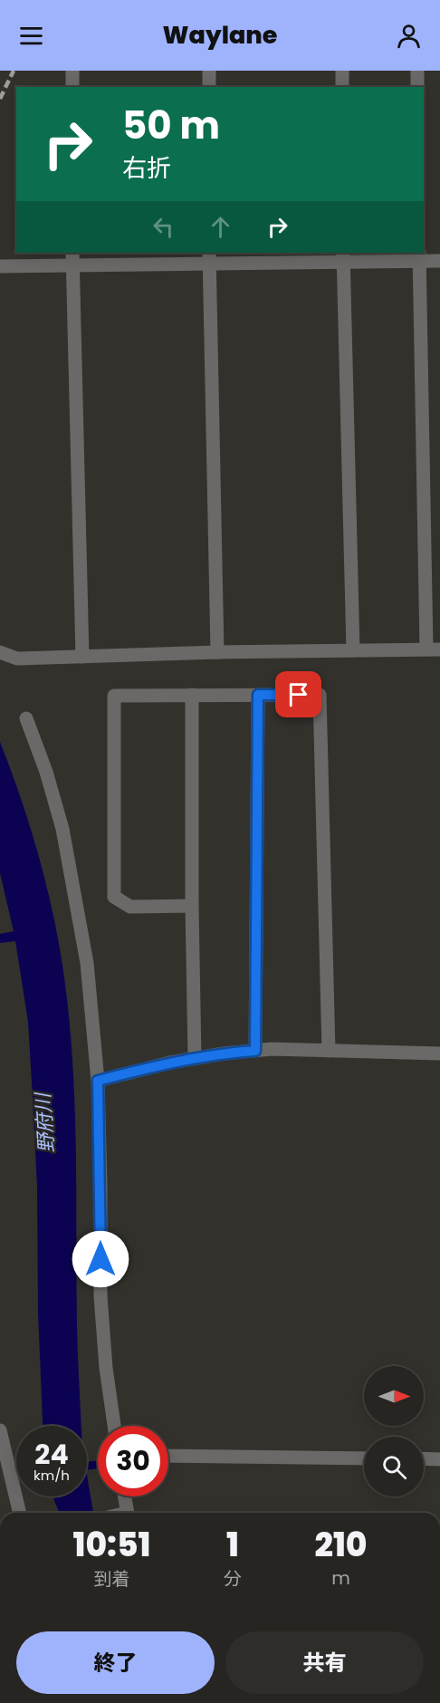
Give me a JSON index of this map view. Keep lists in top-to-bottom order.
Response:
{
  "water": ["野府川"],
  "north": "right",
  "page": {
    "header": "Waylane",
    "turn": ["50 m", "右折"],
    "speed": "24 km/h",
    "limit": "30",
    "eta": [
      "10:51",
      "到着",
      "1",
      "分",
      "210",
      "m"
    ],
    "buttons": ["終了", "共有"]
  }
}
